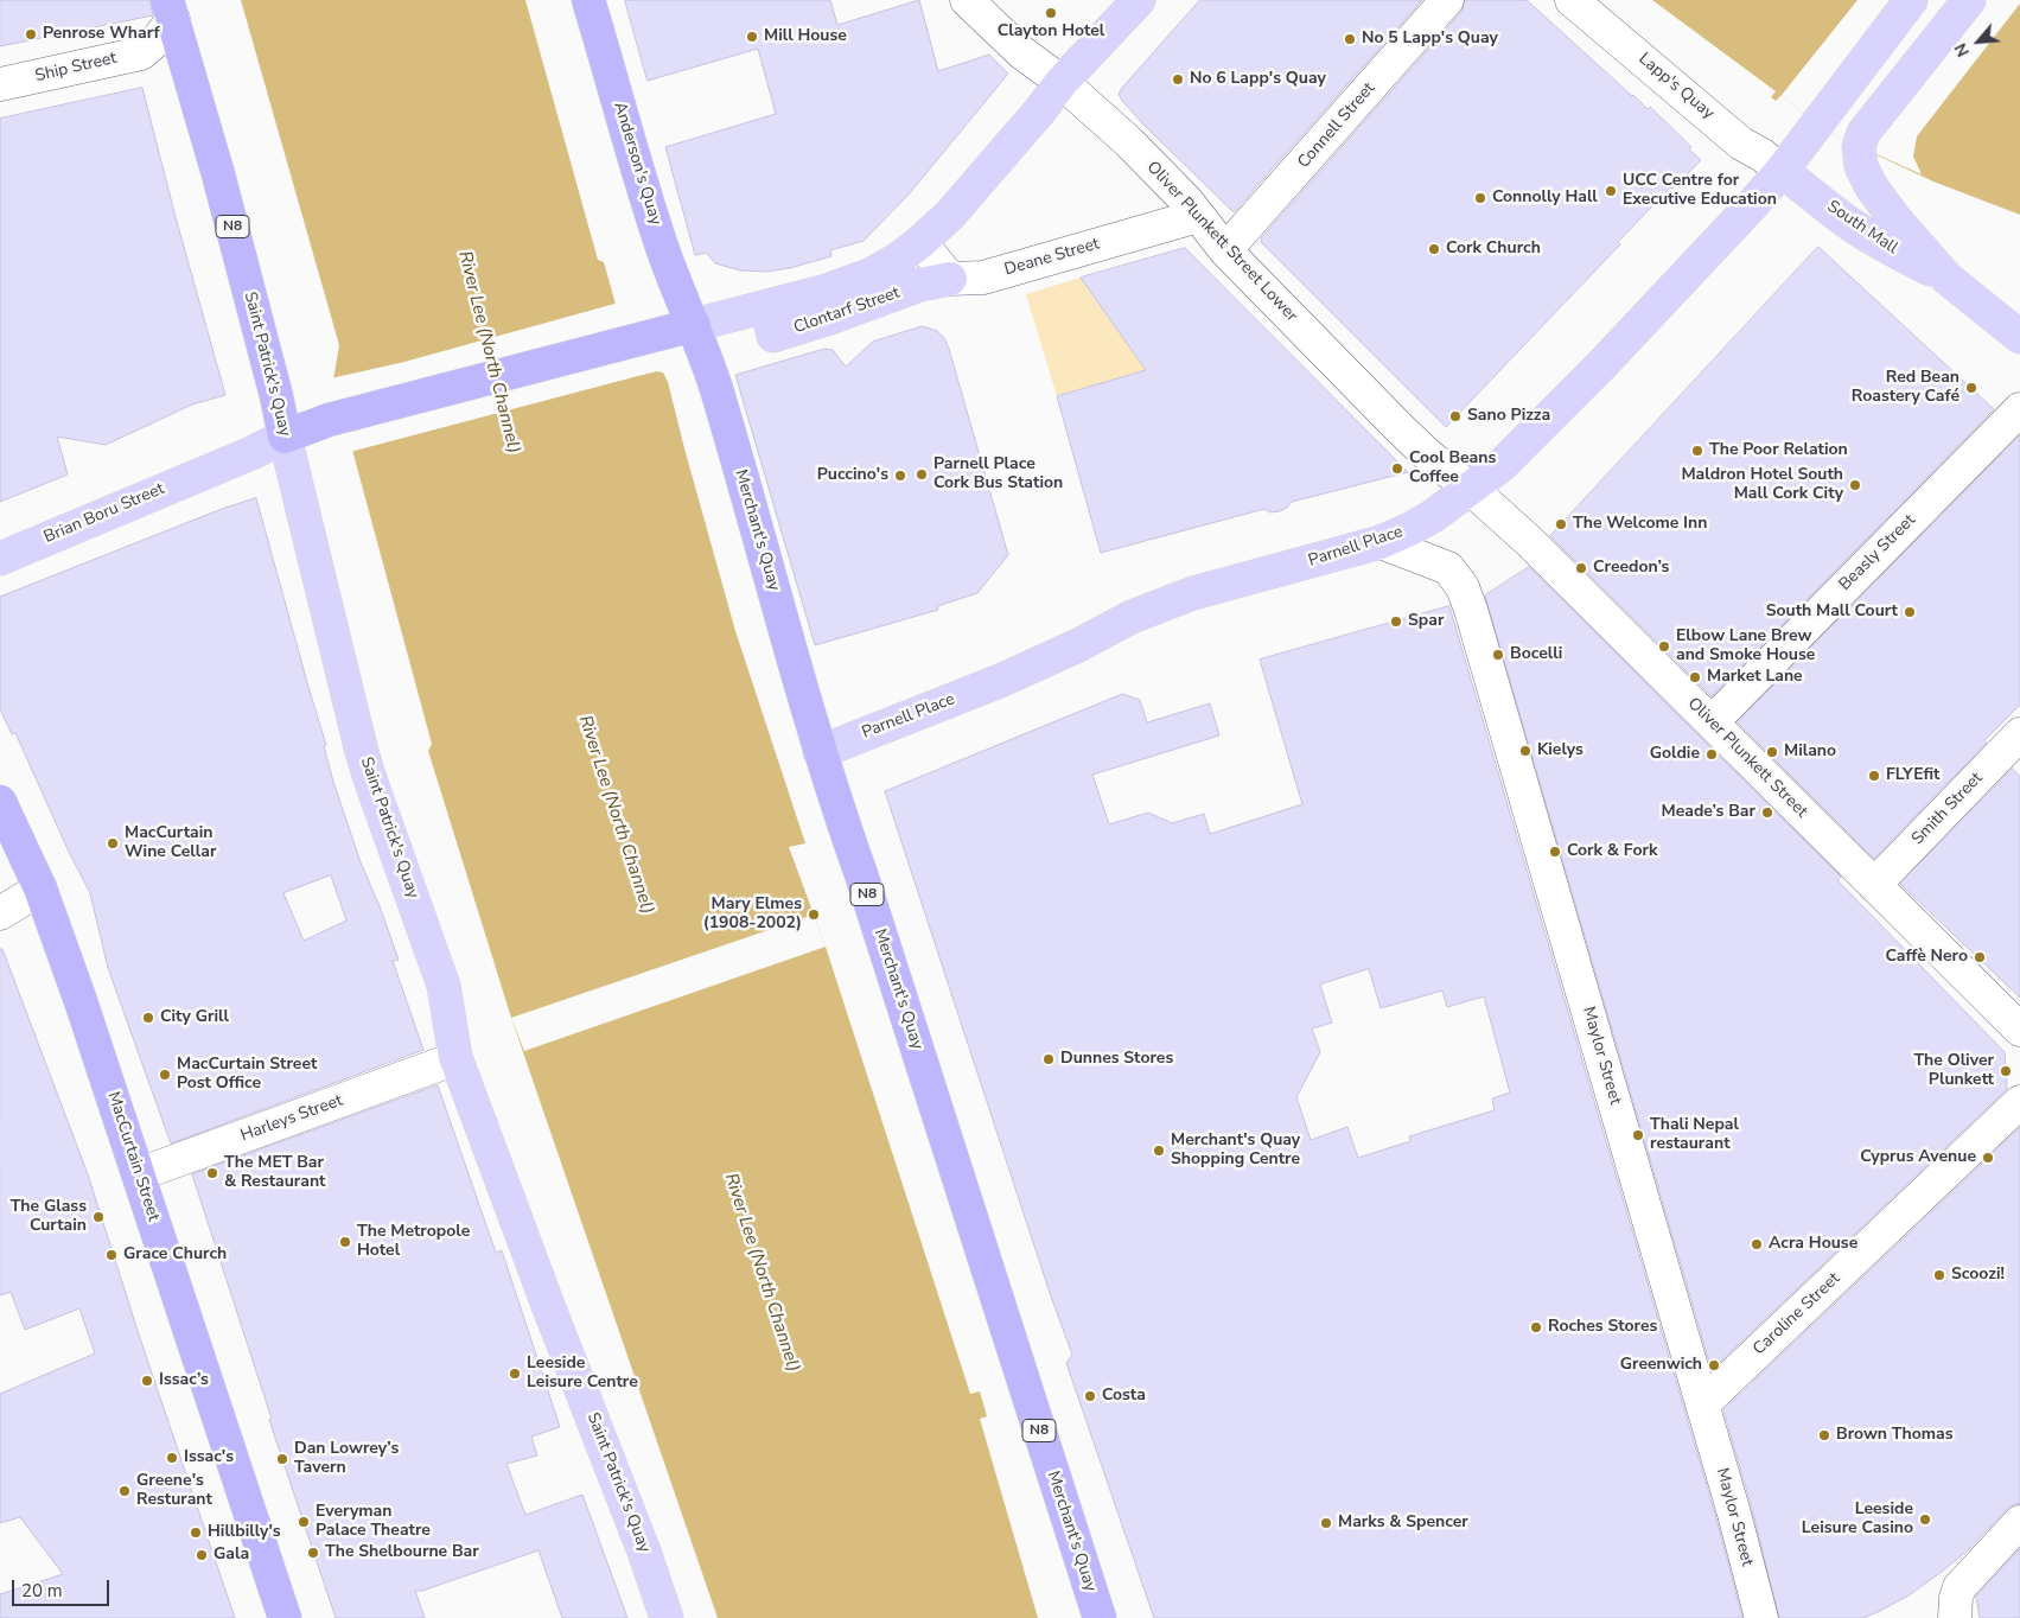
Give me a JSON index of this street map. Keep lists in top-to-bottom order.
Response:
{
  "streets": {
    "highway": [
      "Anderson's Quay",
      "N8",
      "Saint Patrick's Quay",
      "Merchant's Quay",
      "MacCurtain Street"
    ],
    "main road": [
      "South Mall",
      "Clontarf Street",
      "Brian Boru Street",
      "Parnell Place"
    ],
    "street": [
      "Ship Street",
      "Lapp's Quay",
      "Connell Street",
      "Oliver Plunkett Street Lower",
      "Deane Street",
      "Beasly Street",
      "Oliver Plunkett Street",
      "Smith Street",
      "Maylor Street",
      "Harleys Street",
      "Caroline Street"
    ]
  },
  "crossings": [
    ["Ship Street", "Saint Patrick's Quay"],
    ["Lapp's Quay", "South Mall"],
    ["Lapp's Quay", "Parnell Place"],
    ["Connell Street", "Oliver Plunkett Street Lower"],
    ["Anderson's Quay", "Merchant's Quay"],
    ["South Mall", "Parnell Place"],
    ["Oliver Plunkett Street Lower", "Deane Street"],
    ["Oliver Plunkett Street Lower", "Parnell Place"],
    ["Oliver Plunkett Street Lower", "Oliver Plunkett Street"],
    ["Deane Street", "Clontarf Street"],
    ["Saint Patrick's Quay", "Brian Boru Street"],
    ["Merchant's Quay", "Parnell Place"],
    ["Parnell Place", "Oliver Plunkett Street"],
    ["Parnell Place", "Maylor Street"],
    ["Beasly Street", "Oliver Plunkett Street"],
    ["Oliver Plunkett Street", "Smith Street"],
    ["Maylor Street", "Caroline Street"],
    ["Harleys Street", "MacCurtain Street"]
  ],
  "water": ["River Lee (North Channel)"],
  "places": [
    "Clayton Hotel",
    "Penrose Wharf",
    "Mill House",
    "No 5 Lapp's Quay",
    "No 6 Lapp's Quay",
    "UCC Centre for Executive Education",
    "Connolly Hall",
    "Cork Church",
    "Red Bean Roastery Café",
    "Sano Pizza",
    "The Poor Relation",
    "Cool Beans Coffee",
    "Parnell Place Cork Bus Station",
    "Puccino's",
    "Maldron Hotel South Mall Cork City",
    "The Welcome Inn",
    "Creedon’s",
    "South Mall Court",
    "Spar",
    "Elbow Lane Brew and Smoke House",
    "Bocelli",
    "Market Lane",
    "Kielys",
    "Milano",
    "Goldie",
    "FLYEfit",
    "Meade’s Bar",
    "MacCurtain Wine Cellar",
    "Cork & Fork",
    "Mary Elmes (1908-2002)",
    "Caffè Nero",
    "City Grill",
    "Dunnes Stores",
    "The Oliver Plunkett",
    "MacCurtain Street Post Office",
    "Thali Nepal restaurant",
    "Merchant's Quay Shopping Centre",
    "Cyprus Avenue",
    "The MET Bar & Restaurant",
    "The Glass Curtain",
    "The Metropole Hotel",
    "Acra House",
    "Grace Church",
    "Scoozi!",
    "Roches Stores",
    "Greenwich",
    "Leeside Leisure Centre",
    "Issac’s",
    "Costa",
    "Brown Thomas",
    "Issac's",
    "Dan Lowrey’s Tavern",
    "Greene's Resturant",
    "Leeside Leisure Casino",
    "Everyman Palace Theatre",
    "Marks & Spencer",
    "Hillbilly's",
    "The Shelbourne Bar",
    "Gala"
  ],
  "scale_bar": "20 m",
  "north": "bottom left"
}
